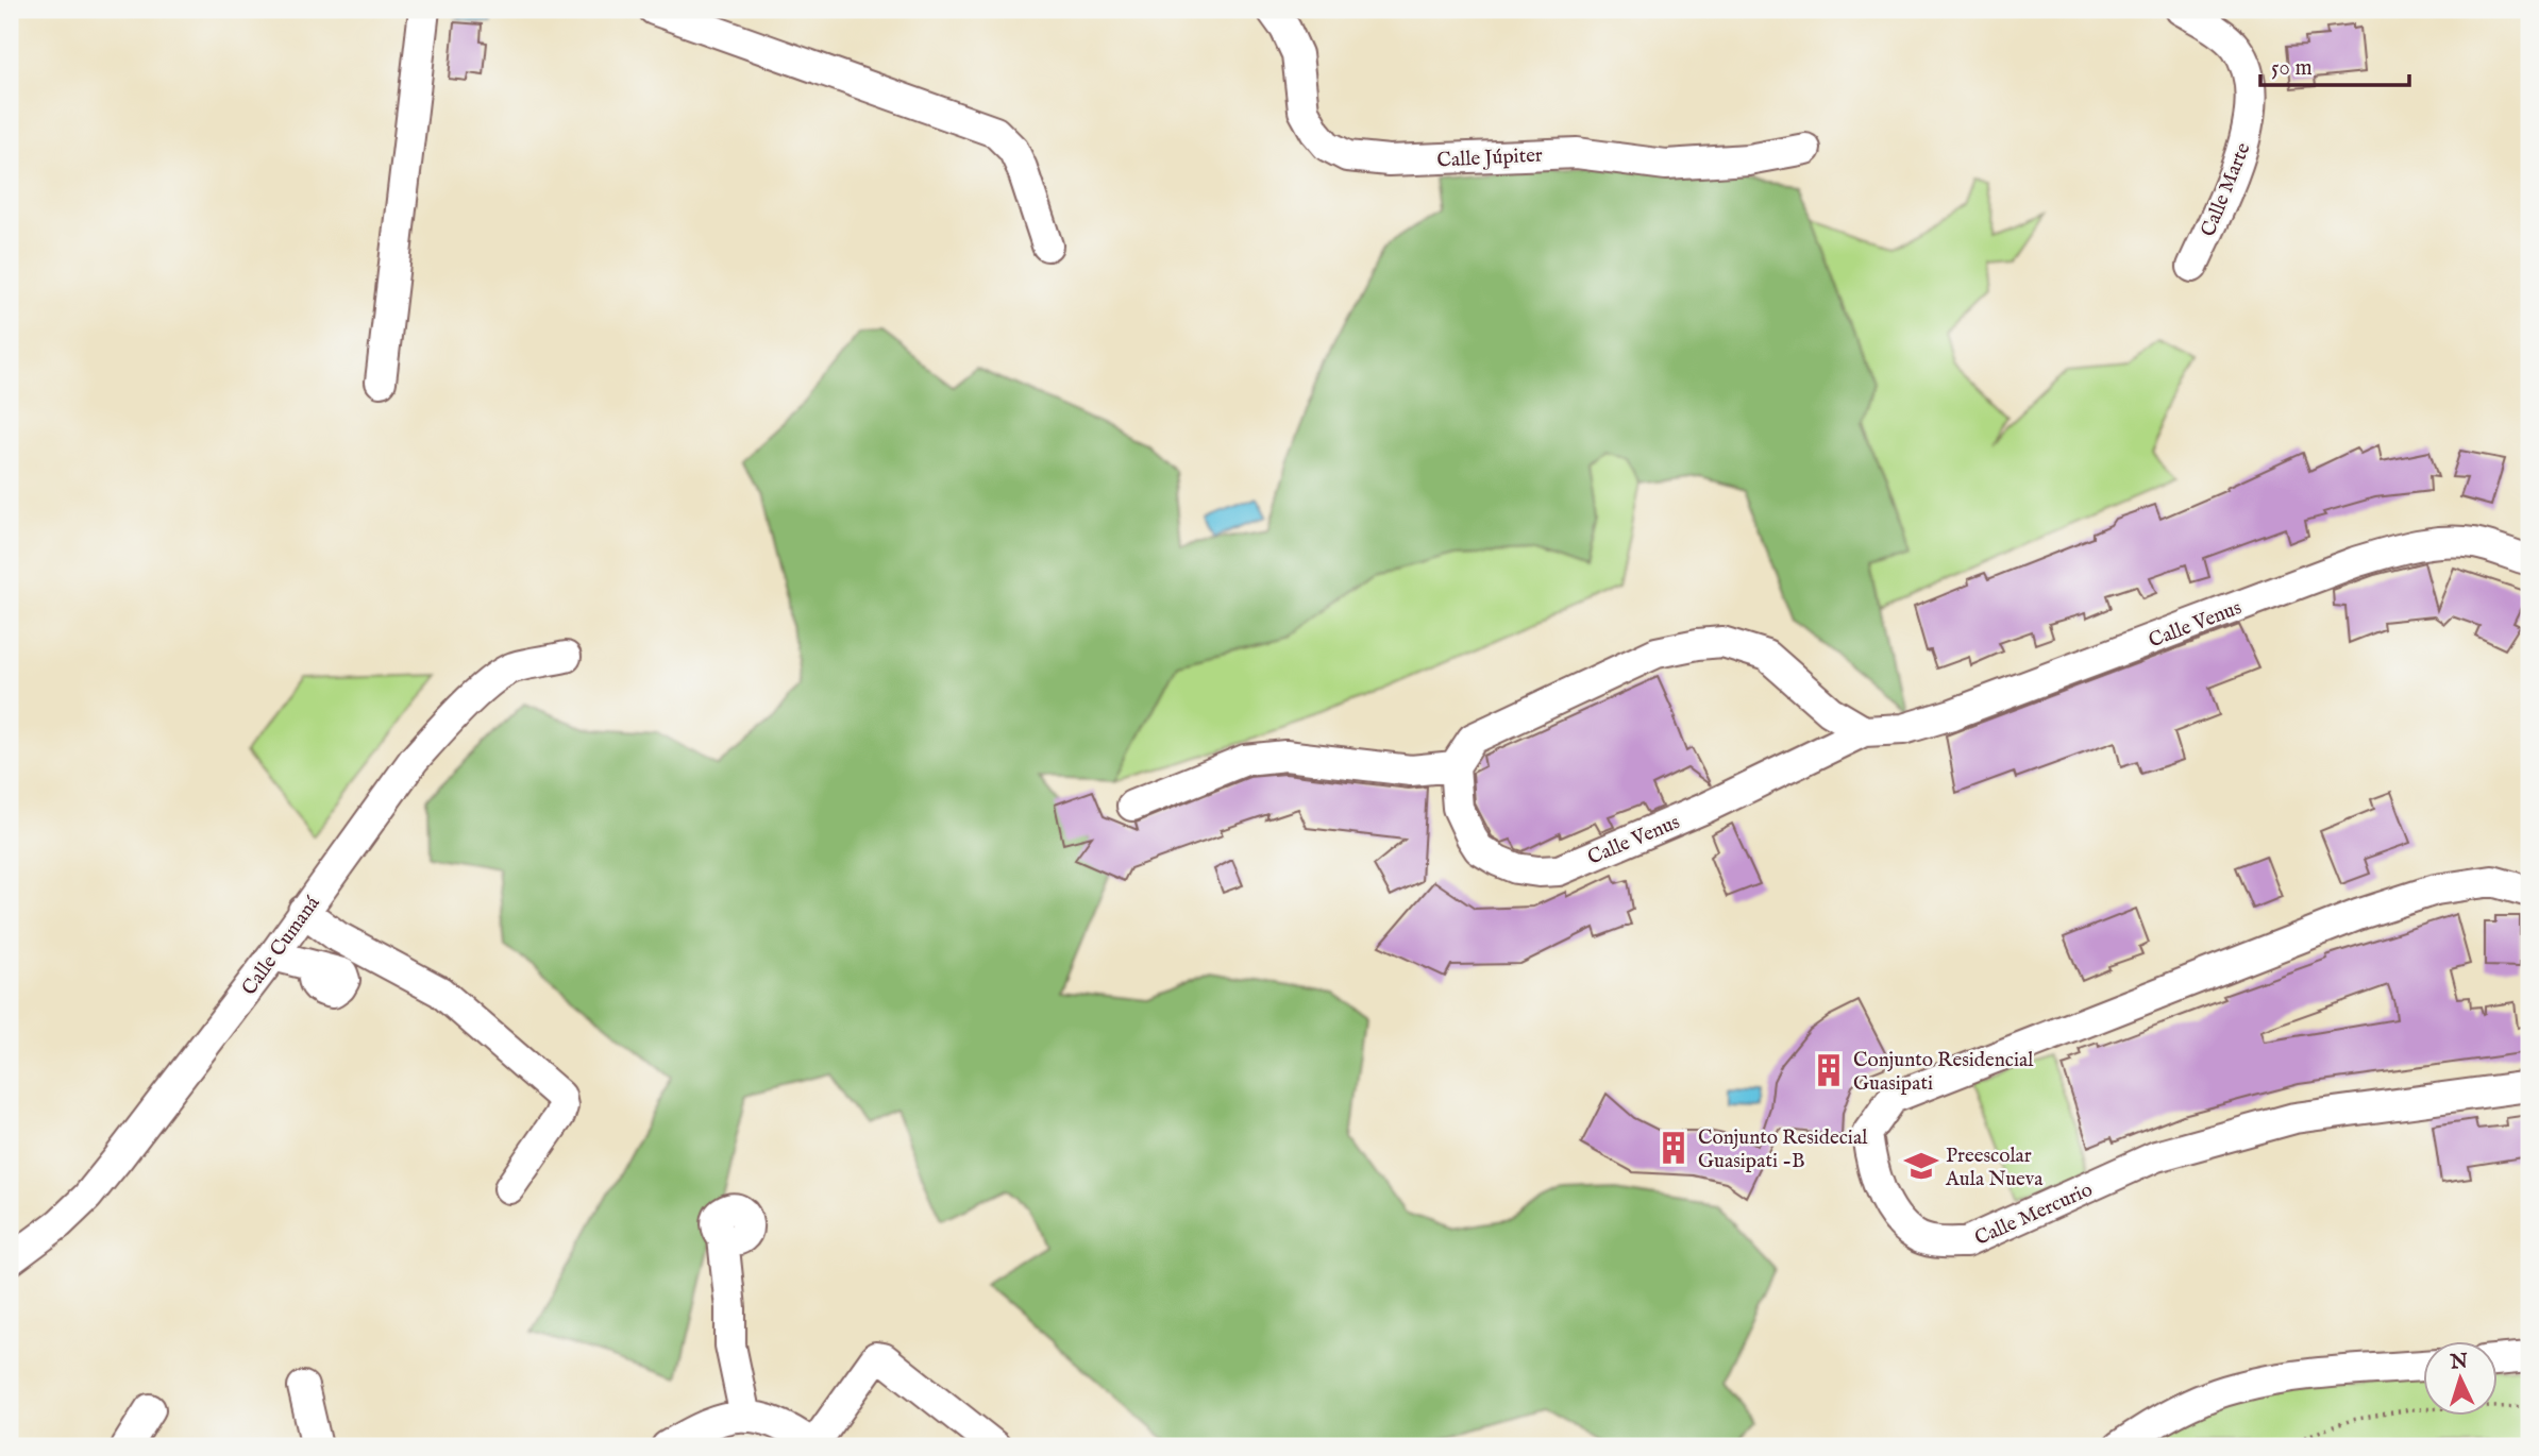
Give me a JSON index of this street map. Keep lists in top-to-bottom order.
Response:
{
  "streets": {
    "street": [
      "Calle Júpiter",
      "Calle Marte",
      "Calle Venus",
      "Calle Cumaná",
      "Calle Mercurio"
    ]
  },
  "places": {
    "building": ["Conjunto Residencial Guasipati", "Conjunto Residecial Guasipati -B"],
    "school or university": ["Preescolar Aula Nueva"]
  },
  "scale_bar": "50 m",
  "north": "top"
}
